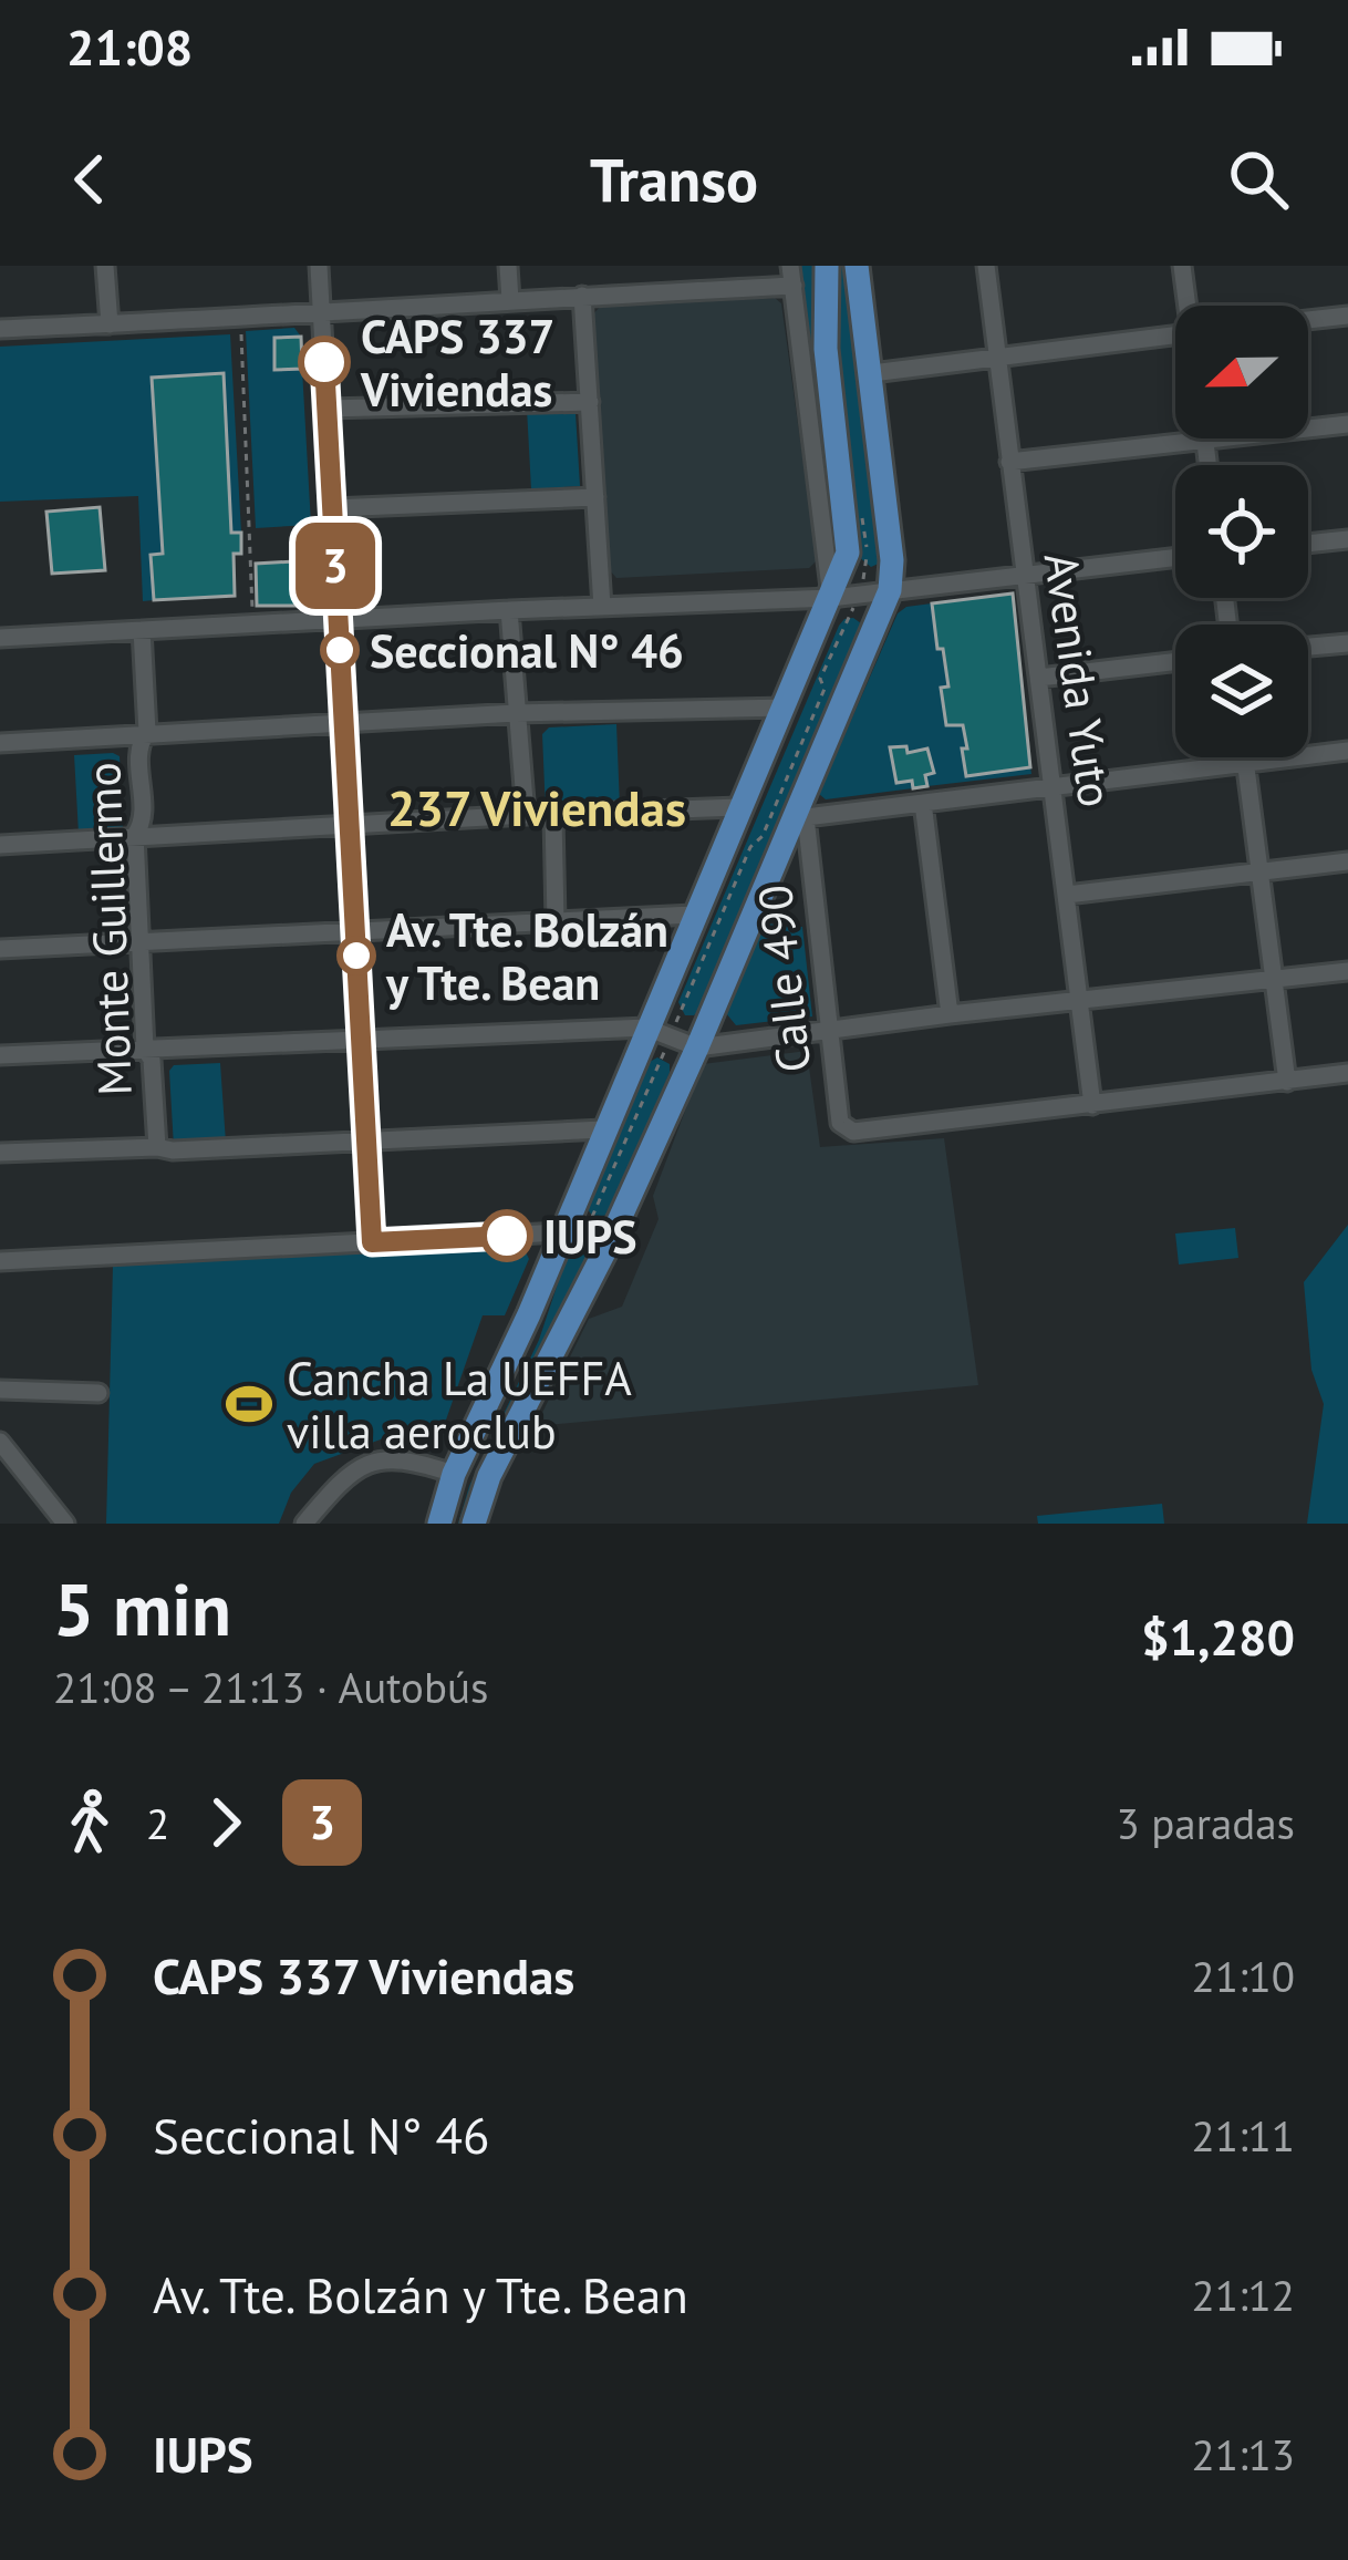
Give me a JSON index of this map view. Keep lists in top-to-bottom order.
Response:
{
  "streets": {
    "street": ["Avenida Yuto", "Monte Guillermo", "Calle 490"]
  },
  "crossings": [
    ["Avenida Yuto", "Calle 490"]
  ],
  "districts": ["237 Viviendas"],
  "places": {
    "other": [
      "CAPS 337 Viviendas",
      "Seccional N° 46",
      "Av. Tte. Bolzán y Tte. Bean",
      "IUPS"
    ],
    "sports": ["Cancha La UEFFA villa aeroclub"]
  },
  "lines": ["bus line 3"],
  "north": "left",
  "page": {
    "status": "21:08",
    "header": "Transo",
    "on_map": "3",
    "heading": ["5 min", "21:08 – 21:13 · Autobús", "$1,280"],
    "legs": ["2", "3", "3 paradas"],
    "list": [
      {
        "name": "CAPS 337 Viviendas",
        "value": "21:10"
      },
      {
        "name": "Seccional N° 46",
        "value": "21:11"
      },
      {
        "name": "Av. Tte. Bolzán y Tte. Bean",
        "value": "21:12"
      },
      {
        "name": "IUPS",
        "value": "21:13"
      }
    ]
  }
}
